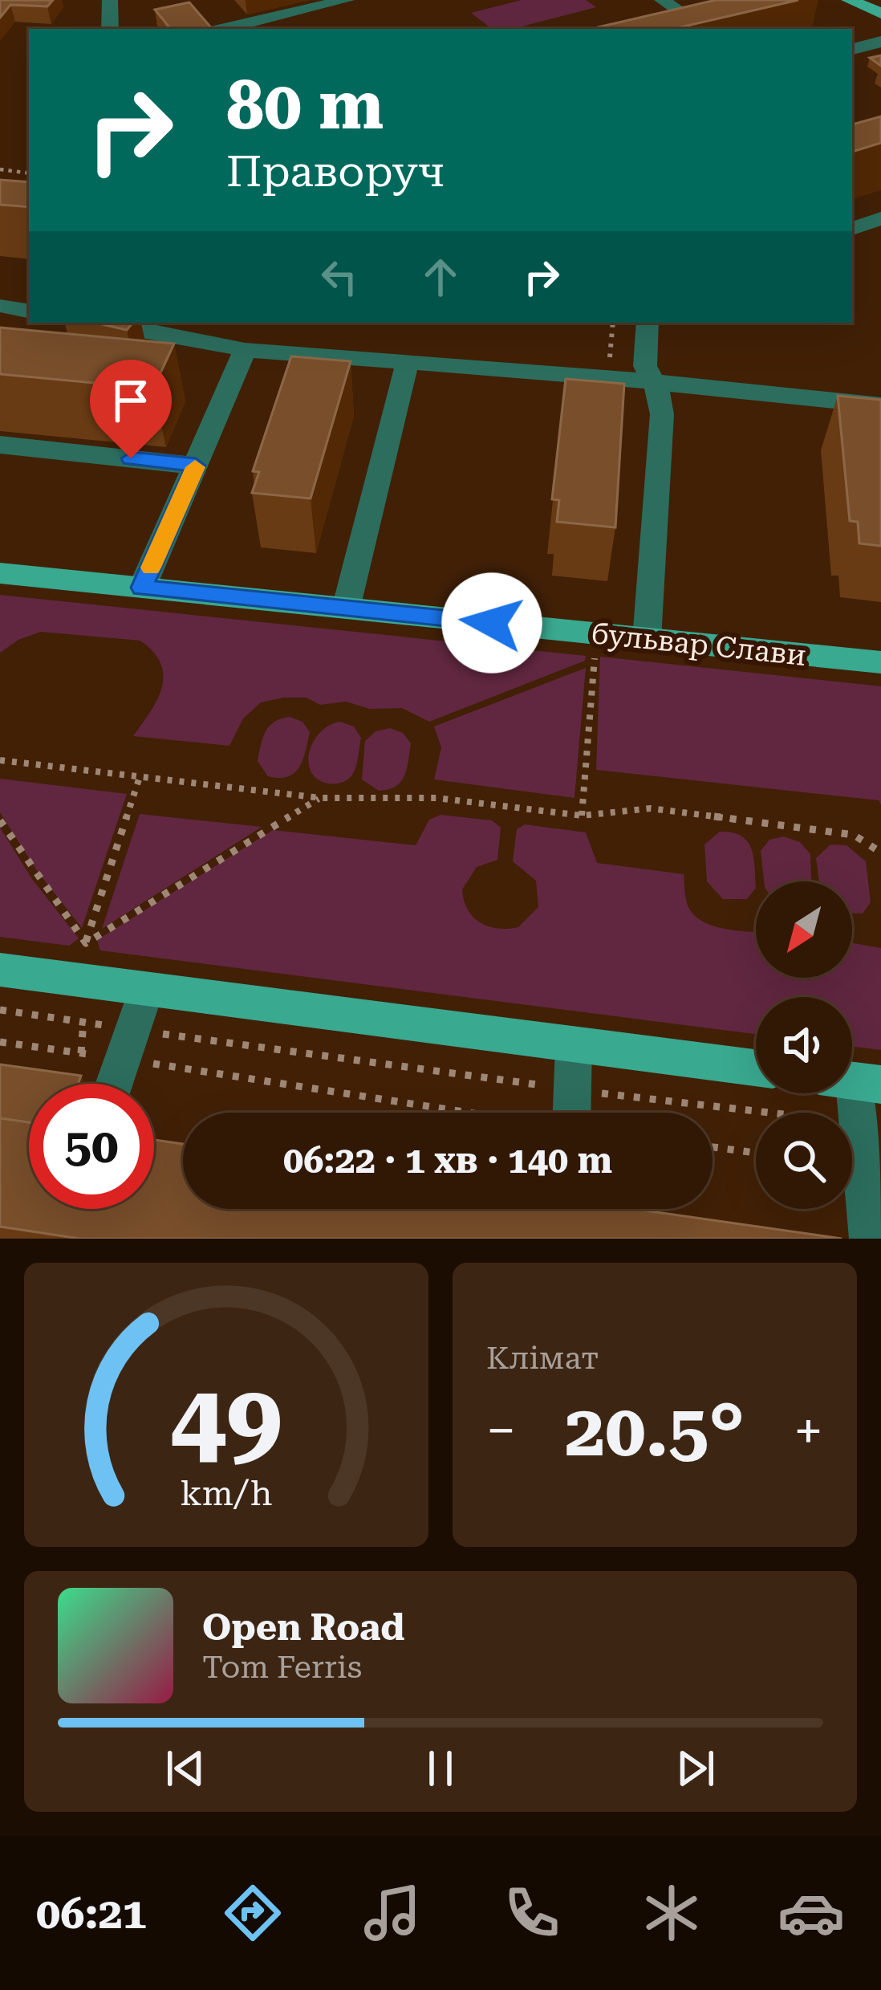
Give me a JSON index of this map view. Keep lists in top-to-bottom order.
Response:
{
  "streets": {
    "main road": ["бульвар Слави"]
  },
  "north": "bottom left",
  "page": {
    "turn": ["80 m", "Праворуч"],
    "limit": "50",
    "trip": "06:22 · 1 хв · 140 m",
    "tile": "Клімат",
    "heat": ["−", "20.5°", "+"],
    "song": ["Open Road", "Tom Ferris"],
    "tabs": "06:21",
    "gauge": ["49", "km/h"]
  }
}
